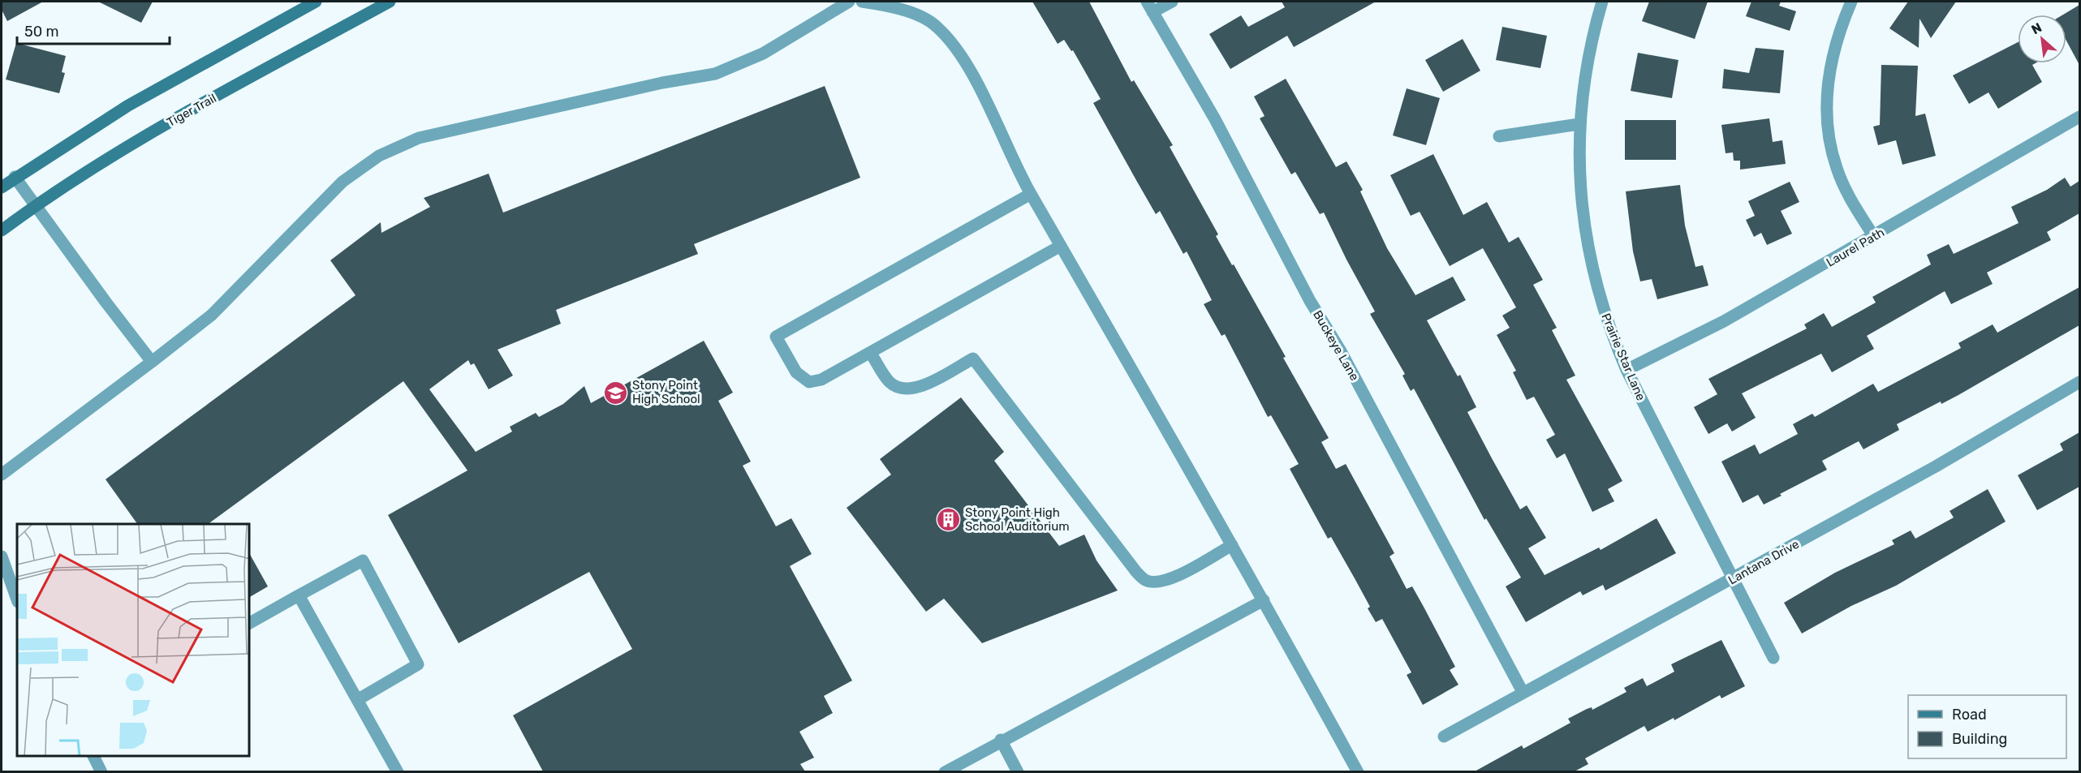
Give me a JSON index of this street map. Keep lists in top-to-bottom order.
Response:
{
  "streets": {
    "street": [
      "Tiger Trail",
      "Laurel Path",
      "Buckeye Lane",
      "Prairie Star Lane",
      "Lantana Drive"
    ]
  },
  "crossings": [
    ["Laurel Path", "Prairie Star Lane"],
    ["Buckeye Lane", "Lantana Drive"],
    ["Prairie Star Lane", "Lantana Drive"]
  ],
  "places": {
    "school or university": ["Stony Point High School"],
    "building": ["Stony Point High School Auditorium"]
  },
  "legend": ["Road", "Building"],
  "scale_bar": "50 m",
  "north": "top left"
}
